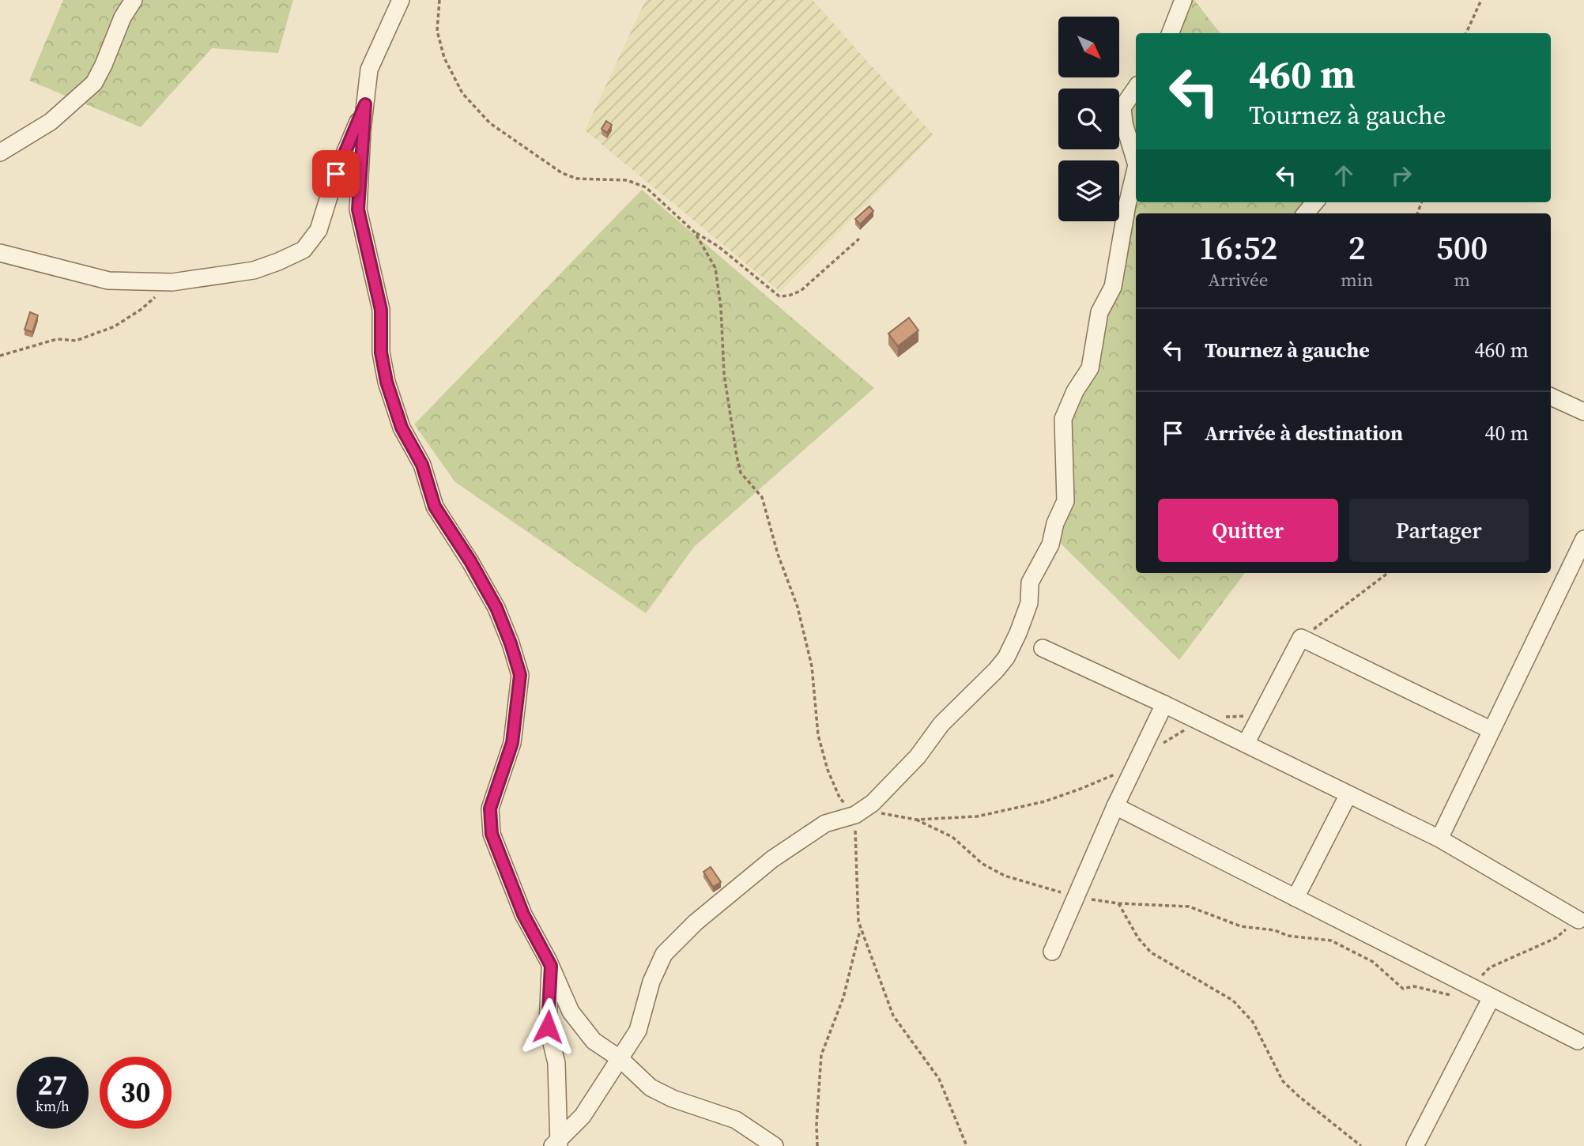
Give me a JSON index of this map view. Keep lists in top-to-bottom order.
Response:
{
  "north": "bottom right",
  "page": {
    "turn": ["460 m", "Tournez à gauche"],
    "eta": [
      "16:52",
      "Arrivée",
      "2",
      "min",
      "500",
      "m"
    ],
    "list": [
      {
        "name": "Tournez à gauche",
        "value": "460 m"
      },
      {
        "name": "Arrivée à destination",
        "value": "40 m"
      }
    ],
    "buttons": ["Quitter", "Partager"],
    "speed": "27 km/h",
    "limit": "30"
  }
}
